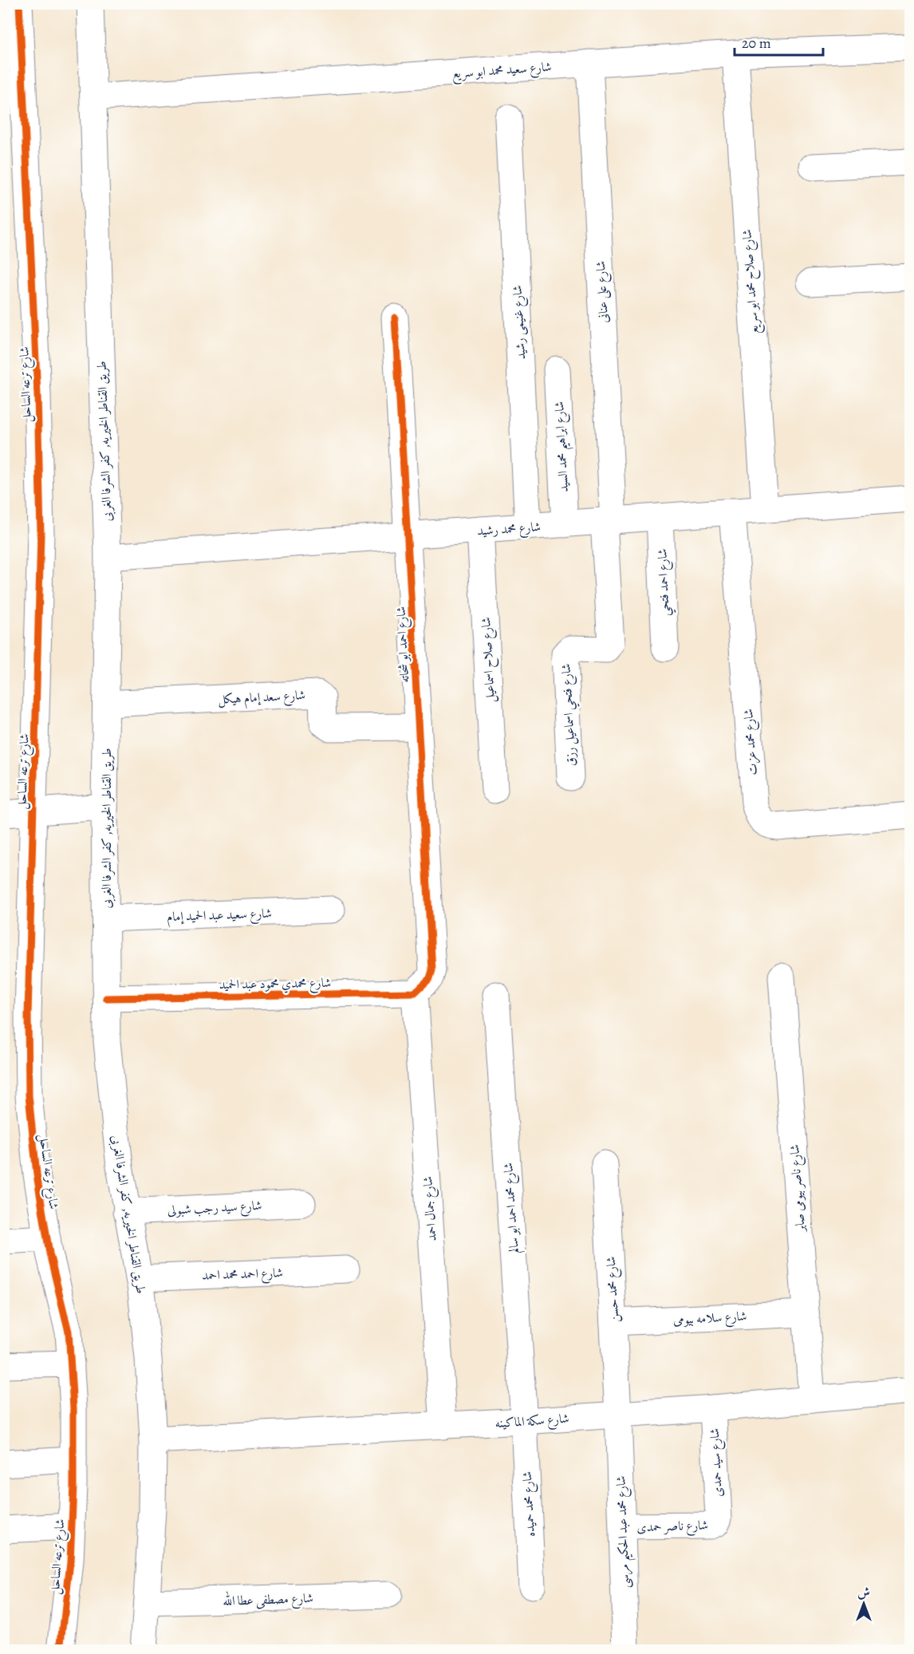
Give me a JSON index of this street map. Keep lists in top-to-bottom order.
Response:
{
  "streets": {
    "street": [
      "شارع سعيد محمد ابو سريع",
      "شارع صلاح محمد ابو سريع",
      "شارع على عنانى",
      "شارع غنيمى رشيد",
      "شارع ترعه الساحل",
      "طريق القناطر الخيريه, كفر الشرفا الغربى",
      "شارع ابراهيم محمد السيد",
      "شارع محمد رشيد",
      "شارع احمد فتحي",
      "شارع احمد ابو شحاته",
      "شارع صلاح اسماعيل",
      "شارع سعد إمام هيكل",
      "شارع فتحي اسماعيل رزق",
      "شارع محمد عزت",
      "شارع سعيد عبد الحميد إمام",
      "شارع محمدي محمود عبد الحميد",
      "شارع ناصر بيومى صابر",
      "شارع سيد رجب شبولى",
      "شارع محمد احمد ابو سالم",
      "شارع جمال احمد",
      "شارع احمد محمد احمد",
      "شارع محمد حسن",
      "شارع سلامه بيومى",
      "شارع سكة الماكينه",
      "شارع سيد حمدى",
      "شارع محمد حميده",
      "شارع ناصر حمدى",
      "شارع محمد عبد الحكيم مرسى",
      "شارع مصطفى عطا الله"
    ]
  },
  "crossings": [
    ["شارع سعيد محمد ابو سريع", "شارع صلاح محمد ابو سريع"],
    ["شارع سعيد محمد ابو سريع", "شارع على عنانى"],
    ["شارع سعيد محمد ابو سريع", "طريق القناطر الخيريه, كفر الشرفا الغربى"],
    ["شارع صلاح محمد ابو سريع", "شارع محمد رشيد"],
    ["شارع على عنانى", "شارع محمد رشيد"],
    ["شارع على عنانى", "شارع فتحي اسماعيل رزق"],
    ["شارع غنيمى رشيد", "شارع محمد رشيد"],
    ["طريق القناطر الخيريه, كفر الشرفا الغربى", "شارع محمد رشيد"],
    ["طريق القناطر الخيريه, كفر الشرفا الغربى", "شارع سعد إمام هيكل"],
    ["طريق القناطر الخيريه, كفر الشرفا الغربى", "شارع سعيد عبد الحميد إمام"],
    ["طريق القناطر الخيريه, كفر الشرفا الغربى", "شارع محمدي محمود عبد الحميد"],
    ["طريق القناطر الخيريه, كفر الشرفا الغربى", "شارع سيد رجب شبولى"],
    ["طريق القناطر الخيريه, كفر الشرفا الغربى", "شارع احمد محمد احمد"],
    ["طريق القناطر الخيريه, كفر الشرفا الغربى", "شارع سكة الماكينه"],
    ["طريق القناطر الخيريه, كفر الشرفا الغربى", "شارع مصطفى عطا الله"],
    ["شارع ابراهيم محمد السيد", "شارع محمد رشيد"],
    ["شارع محمد رشيد", "شارع احمد فتحي"],
    ["شارع محمد رشيد", "شارع احمد ابو شحاته"],
    ["شارع محمد رشيد", "شارع صلاح اسماعيل"],
    ["شارع محمد رشيد", "شارع فتحي اسماعيل رزق"],
    ["شارع محمد رشيد", "شارع محمد عزت"],
    ["شارع احمد ابو شحاته", "شارع سعد إمام هيكل"],
    ["شارع احمد ابو شحاته", "شارع محمدي محمود عبد الحميد"],
    ["شارع احمد ابو شحاته", "شارع جمال احمد"],
    ["شارع محمدي محمود عبد الحميد", "شارع جمال احمد"],
    ["شارع ناصر بيومى صابر", "شارع سلامه بيومى"],
    ["شارع ناصر بيومى صابر", "شارع سكة الماكينه"],
    ["شارع محمد احمد ابو سالم", "شارع سكة الماكينه"],
    ["شارع محمد احمد ابو سالم", "شارع محمد حميده"],
    ["شارع جمال احمد", "شارع سكة الماكينه"],
    ["شارع محمد حسن", "شارع سلامه بيومى"],
    ["شارع محمد حسن", "شارع سكة الماكينه"],
    ["شارع محمد حسن", "شارع محمد عبد الحكيم مرسى"],
    ["شارع سكة الماكينه", "شارع سيد حمدى"],
    ["شارع سكة الماكينه", "شارع محمد حميده"],
    ["شارع سكة الماكينه", "شارع محمد عبد الحكيم مرسى"],
    ["شارع سيد حمدى", "شارع ناصر حمدى"],
    ["شارع ناصر حمدى", "شارع محمد عبد الحكيم مرسى"]
  ],
  "scale_bar": "20 m",
  "north": "top"
}
